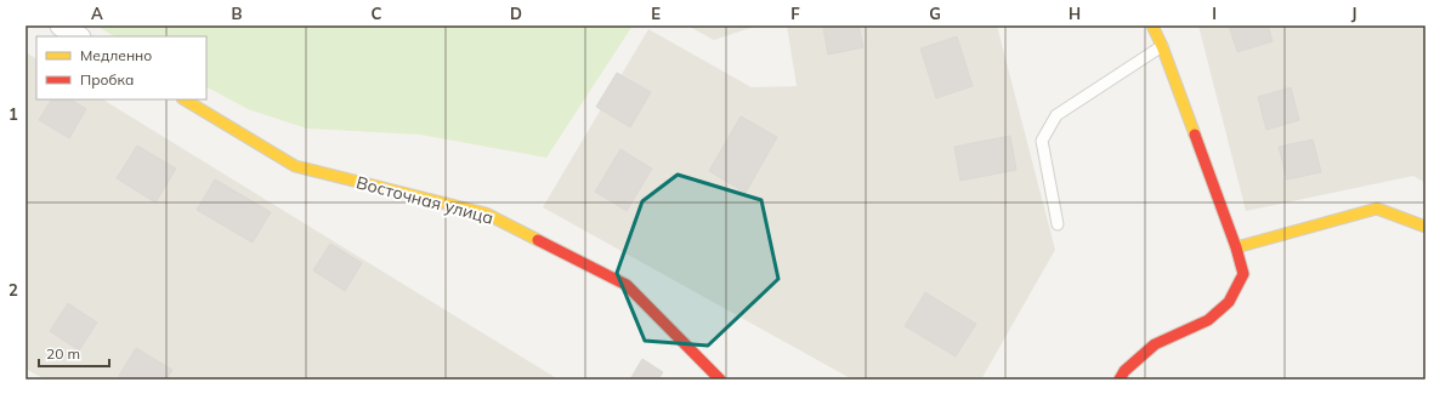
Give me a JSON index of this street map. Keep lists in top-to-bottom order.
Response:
{
  "streets": {
    "street": ["Восточная улица"]
  },
  "legend": ["Медленно", "Пробка"],
  "scale_bar": "20 m",
  "grid": {
    "columns": [
      "A",
      "B",
      "C",
      "D",
      "E",
      "F",
      "G",
      "H",
      "I",
      "J"
    ],
    "rows": ["1", "2"]
  }
}
